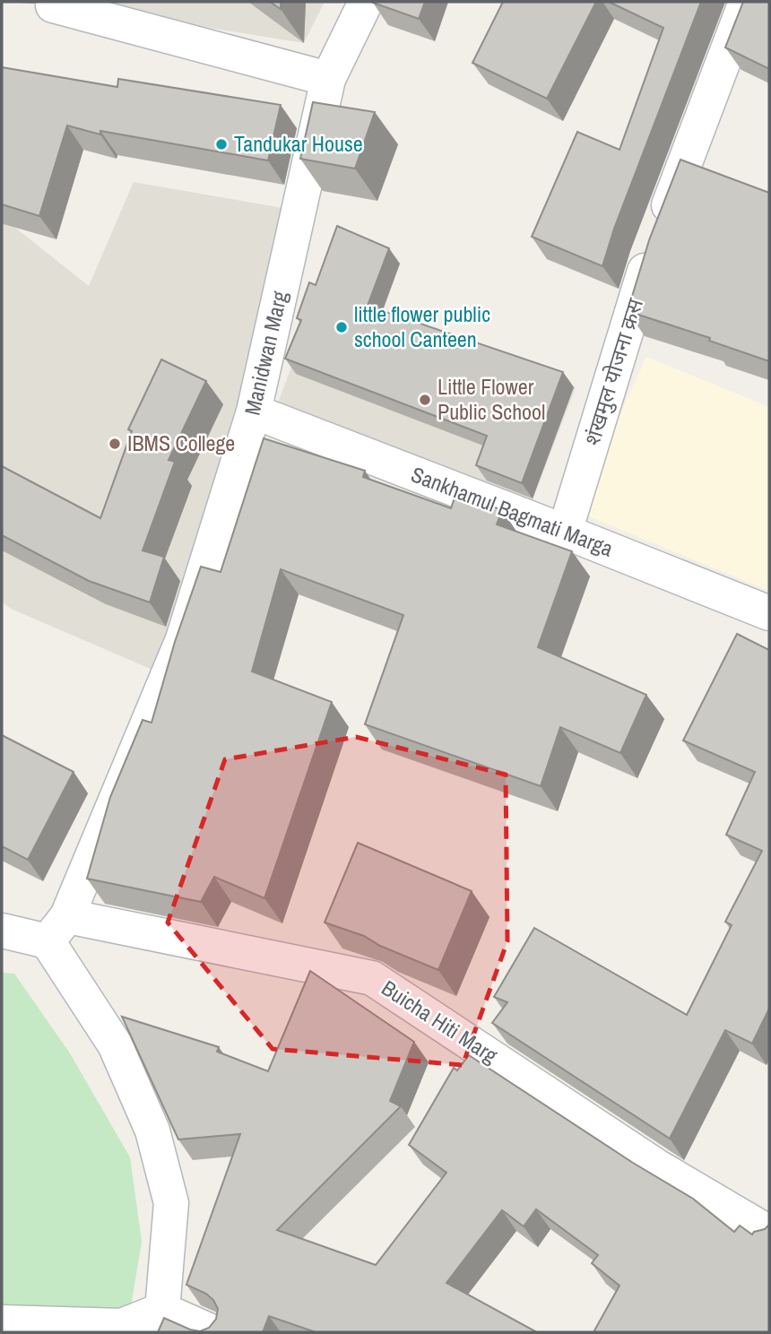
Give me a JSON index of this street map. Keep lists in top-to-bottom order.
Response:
{
  "streets": {
    "street": [
      "Manidwan Marg",
      "शंखमुल योजना क्रस",
      "Sankhamul Bagmati Marga",
      "Buicha Hiti Marg"
    ]
  },
  "crossings": [
    ["Manidwan Marg", "Sankhamul Bagmati Marga"],
    ["Manidwan Marg", "Buicha Hiti Marg"],
    ["शंखमुल योजना क्रस", "Sankhamul Bagmati Marga"]
  ],
  "places": [
    "Tandukar House",
    "little flower public school Canteen",
    "Little Flower Public School",
    "IBMS College"
  ]
}
